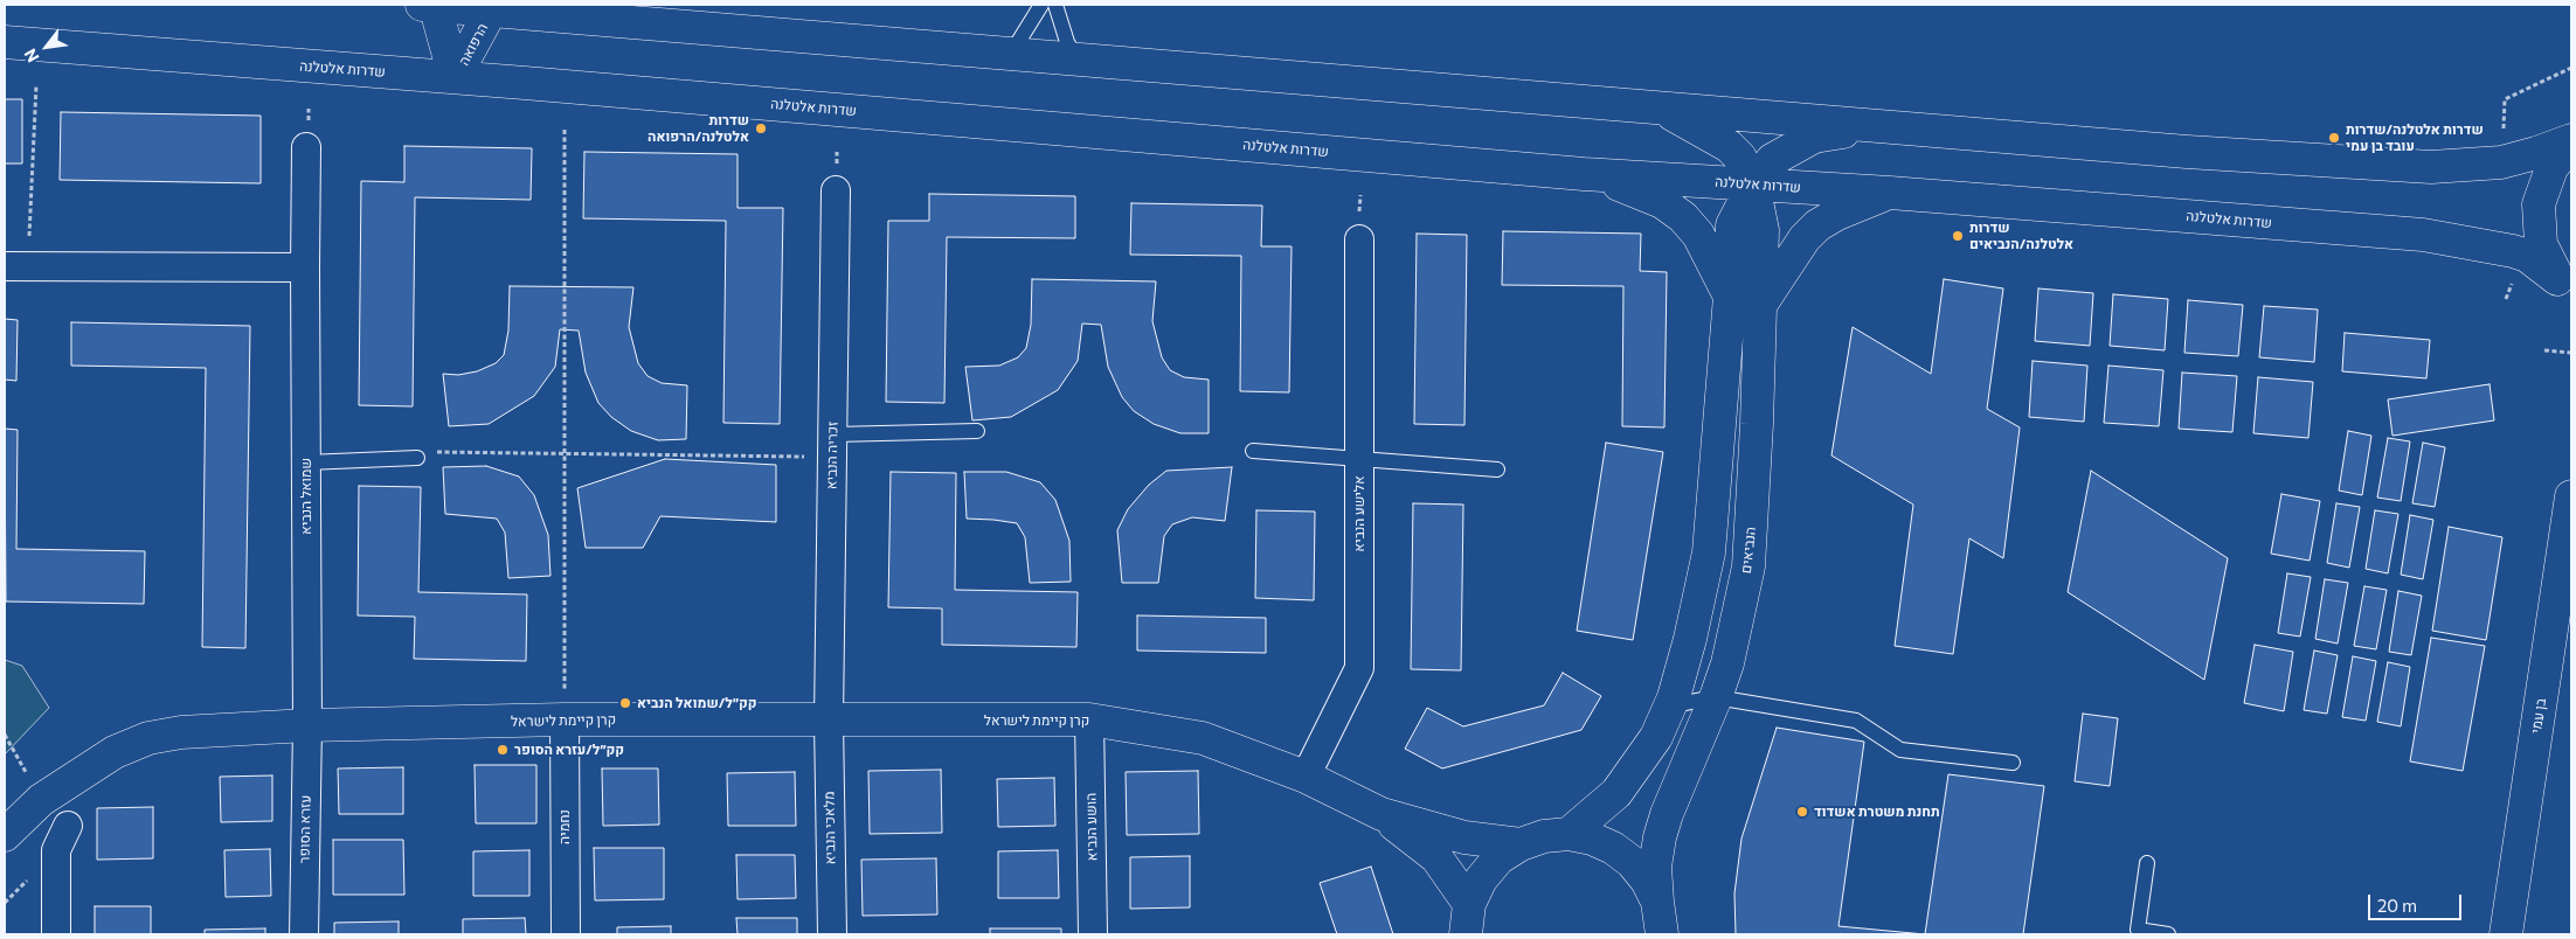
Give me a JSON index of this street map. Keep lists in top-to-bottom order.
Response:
{
  "streets": {
    "main road": [
      "הרפואה",
      "שדרות אלטלנה",
      "הנביאים",
      "בן עמי",
      "קרן קיימת לישראל"
    ],
    "street": [
      "זכריה הנביא",
      "שמואל הנביא",
      "אלישע הנביא",
      "נחמיה",
      "הושע הנביא",
      "מלאכי הנביא",
      "עזרא הסופר"
    ]
  },
  "crossings": [
    ["הרפואה", "שדרות אלטלנה"],
    ["שדרות אלטלנה", "הנביאים"],
    ["זכריה הנביא", "קרן קיימת לישראל"],
    ["זכריה הנביא", "מלאכי הנביא"],
    ["שמואל הנביא", "קרן קיימת לישראל"],
    ["שמואל הנביא", "עזרא הסופר"],
    ["אלישע הנביא", "קרן קיימת לישראל"],
    ["קרן קיימת לישראל", "נחמיה"],
    ["קרן קיימת לישראל", "הושע הנביא"],
    ["קרן קיימת לישראל", "מלאכי הנביא"],
    ["קרן קיימת לישראל", "עזרא הסופר"]
  ],
  "places": [
    "שדרות אלטלנה/הרפואה",
    "שדרות אלטלנה/שדרות עובד בן עמי",
    "שדרות אלטלנה/הנביאים",
    "קק״ל/שמואל הנביא",
    "קק״ל/עזרא הסופר",
    "תחנת משטרת אשדוד"
  ],
  "scale_bar": "20 m",
  "north": "bottom left"
}
